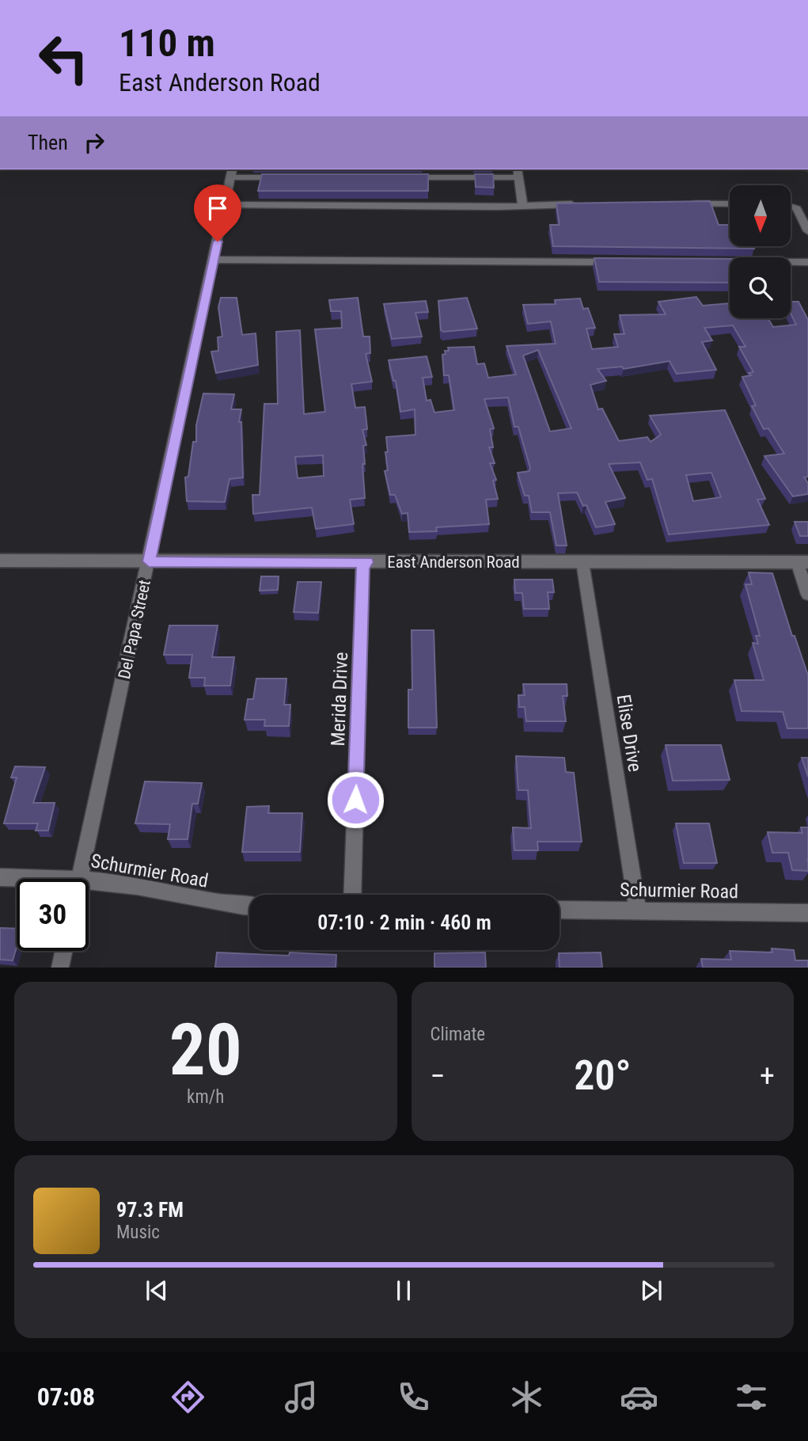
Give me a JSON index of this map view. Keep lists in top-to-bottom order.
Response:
{
  "streets": {
    "street": [
      "East Anderson Road",
      "Del Papa Street",
      "Merida Drive",
      "Elise Drive",
      "Schurmier Road"
    ]
  },
  "crossings": [
    ["East Anderson Road", "Del Papa Street"],
    ["East Anderson Road", "Merida Drive"],
    ["East Anderson Road", "Elise Drive"],
    ["Elise Drive", "Schurmier Road"]
  ],
  "north": "bottom",
  "page": {
    "turn": ["110 m", "East Anderson Road"],
    "then": "Then",
    "limit": "30",
    "trip": "07:10 · 2 min · 460 m",
    "tile": [
      ["20", "km/h"],
      "Climate"
    ],
    "heat": ["−", "20°", "+"],
    "song": ["97.3 FM", "Music"],
    "tabs": "07:08"
  }
}
